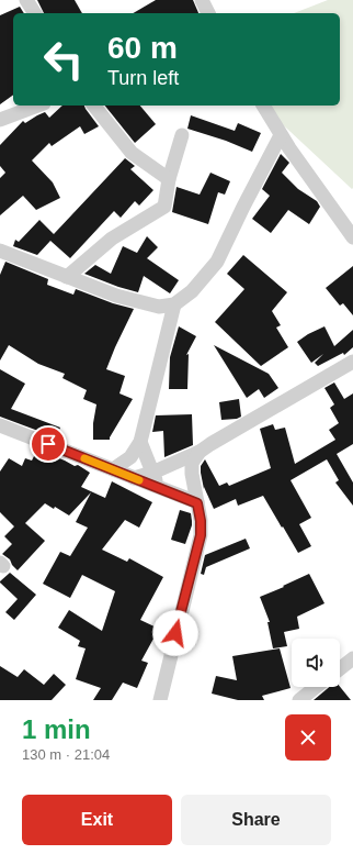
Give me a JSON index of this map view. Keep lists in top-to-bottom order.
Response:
{
  "page": {
    "turn": ["60 m", "Turn left"],
    "heading": ["1 min", "130 m · 21:04"],
    "buttons": ["Exit", "Share"]
  }
}
